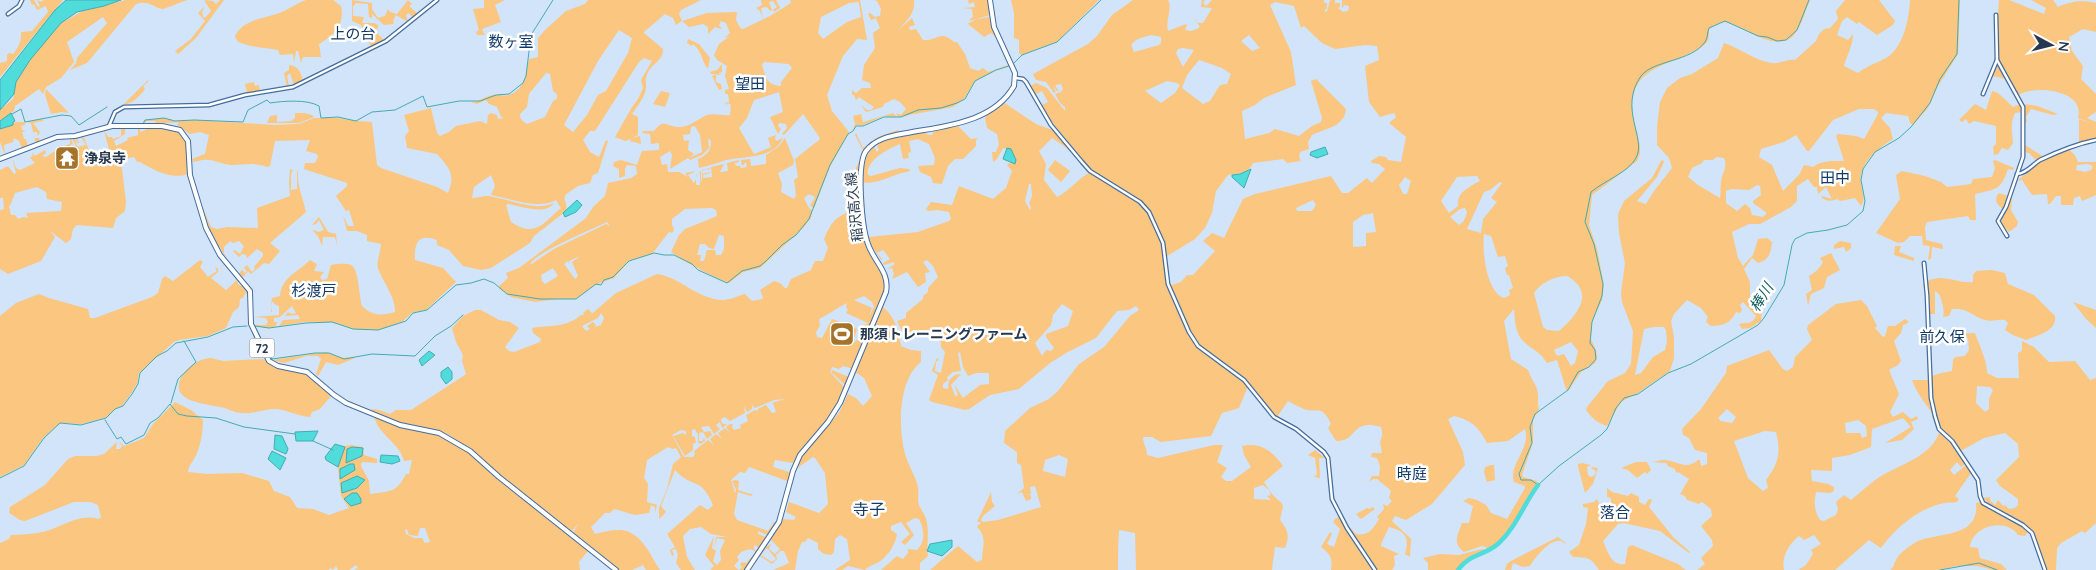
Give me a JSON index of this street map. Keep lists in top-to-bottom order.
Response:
{
  "streets": {
    "main road": ["稲沢高久線", "72"]
  },
  "districts": [
    "上の台",
    "数ヶ室",
    "望田",
    "田中",
    "杉渡戸",
    "前久保",
    "時庭",
    "寺子",
    "落合"
  ],
  "water": ["棒川"],
  "places": {
    "temple": ["浄泉寺"],
    "sports": ["那須トレーニングファーム"]
  },
  "north": "right"
}
